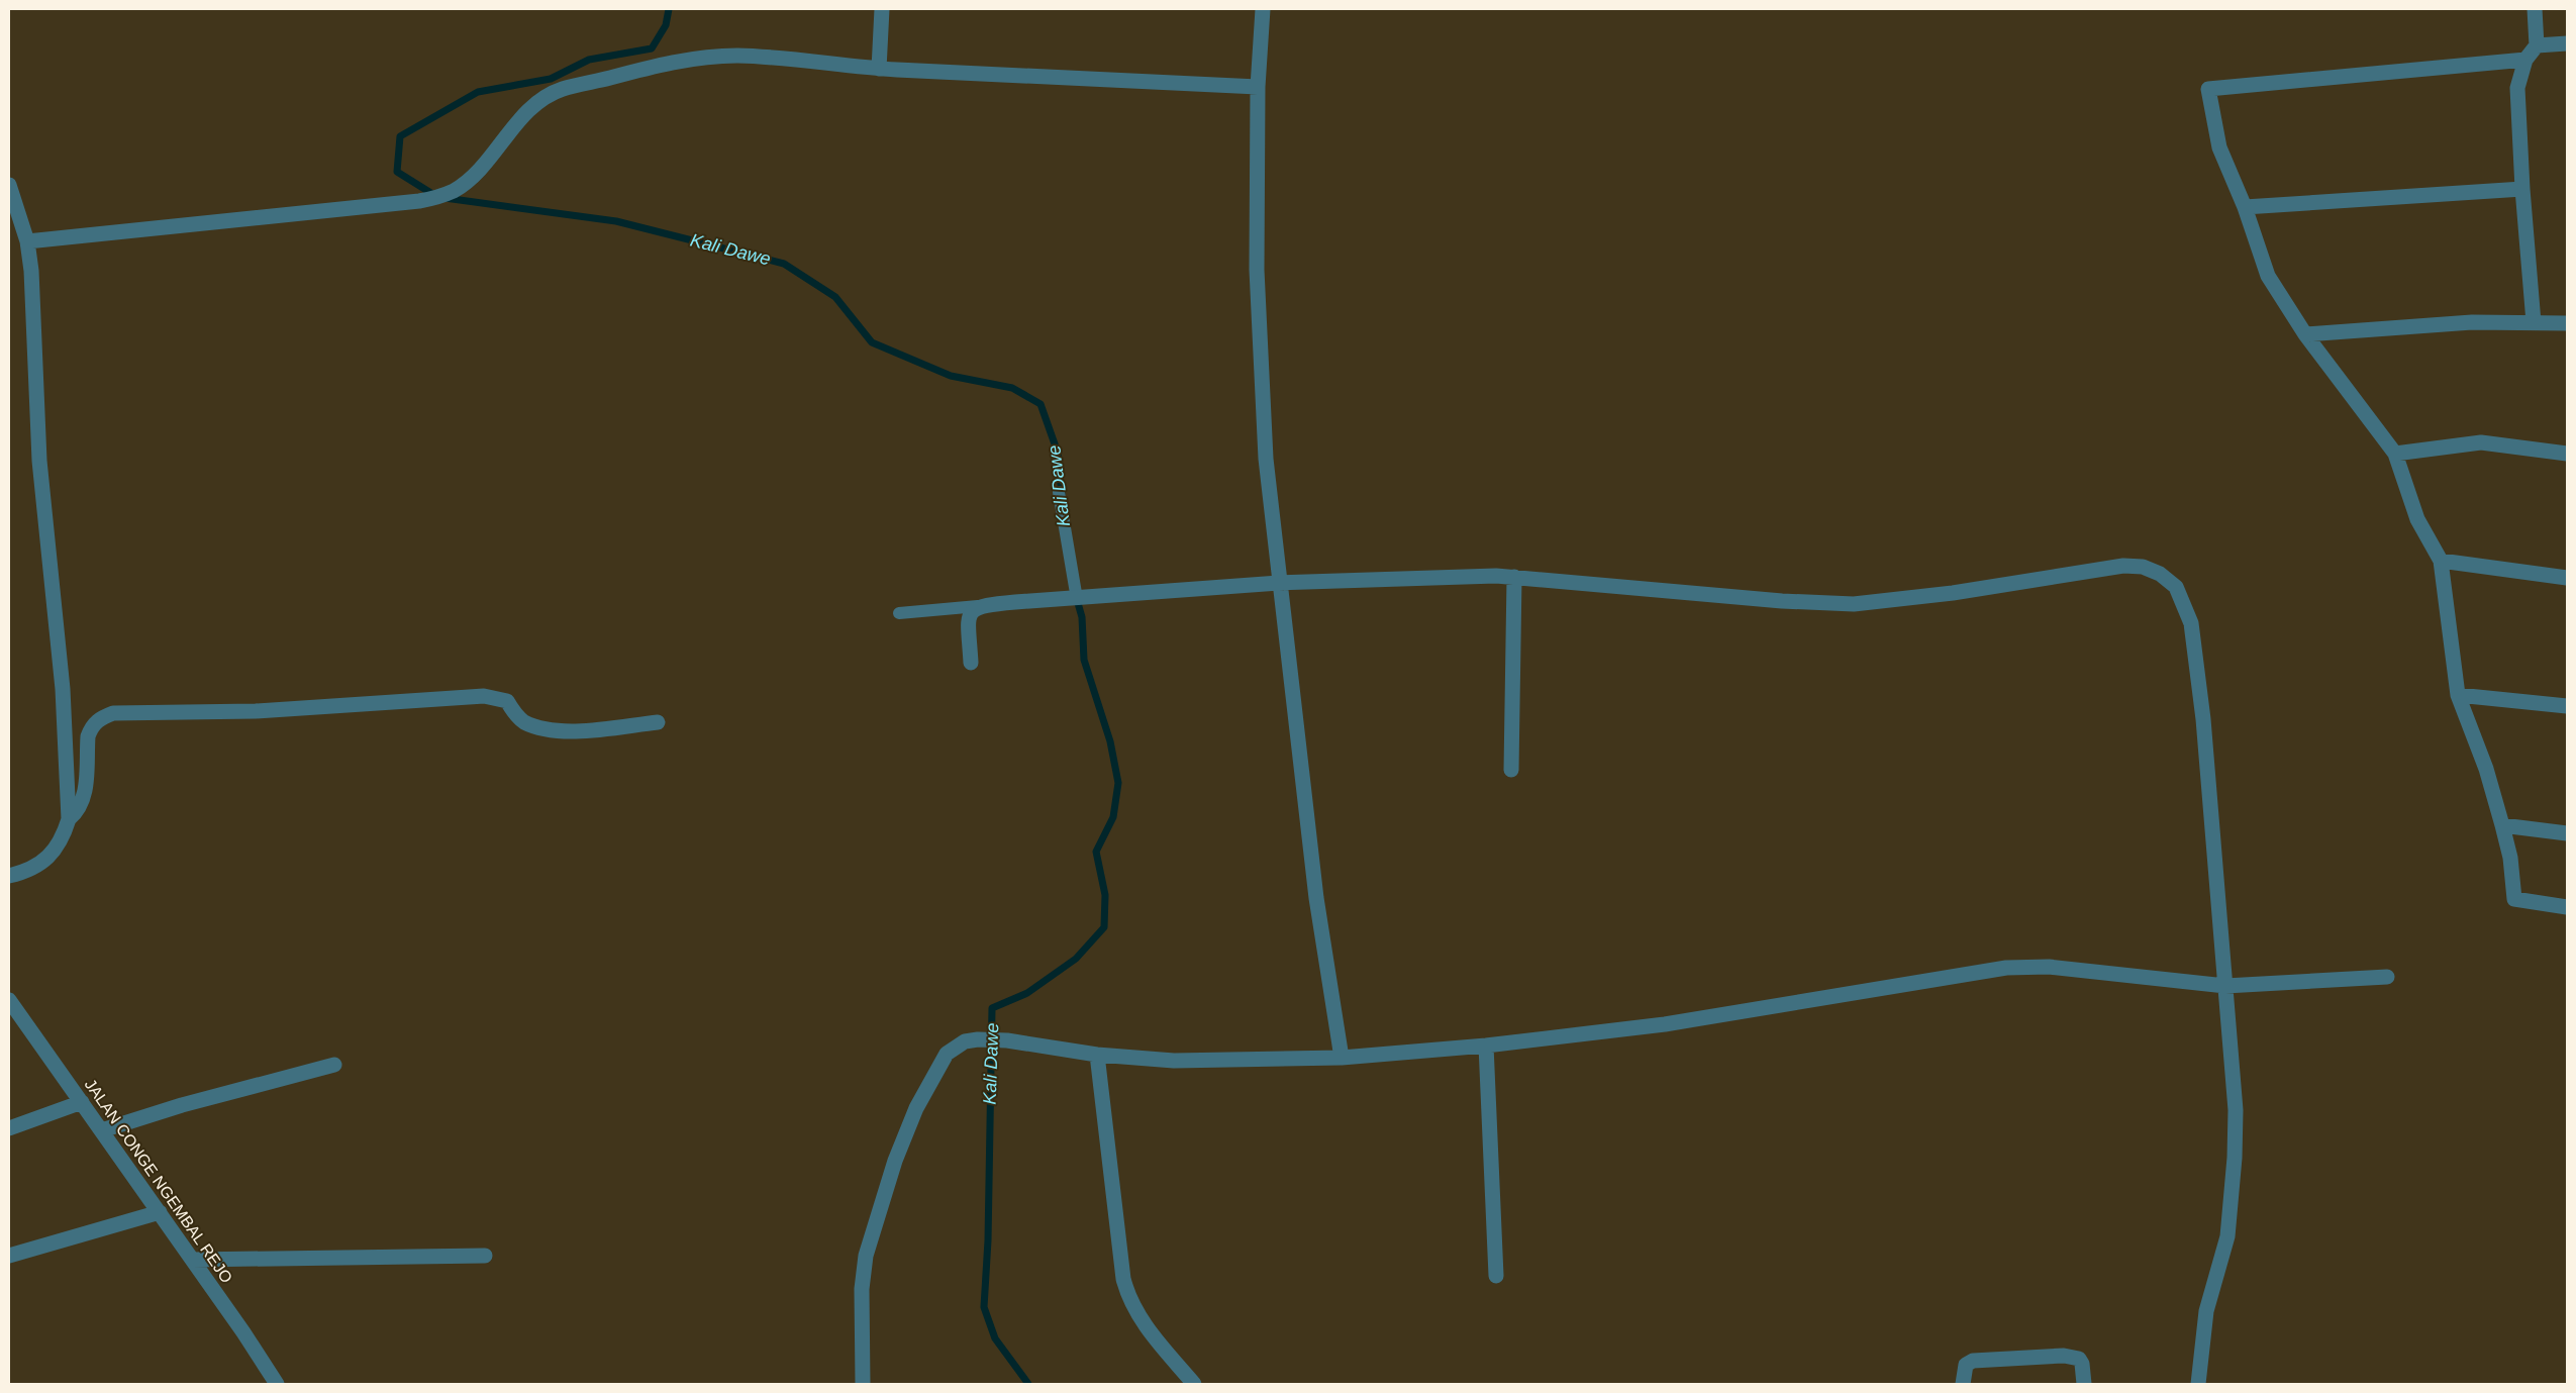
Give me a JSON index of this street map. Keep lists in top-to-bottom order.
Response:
{
  "streets": {
    "street": ["JALAN CONGE NGEMBAL REJO"]
  },
  "water": ["Kali Dawe"]
}
